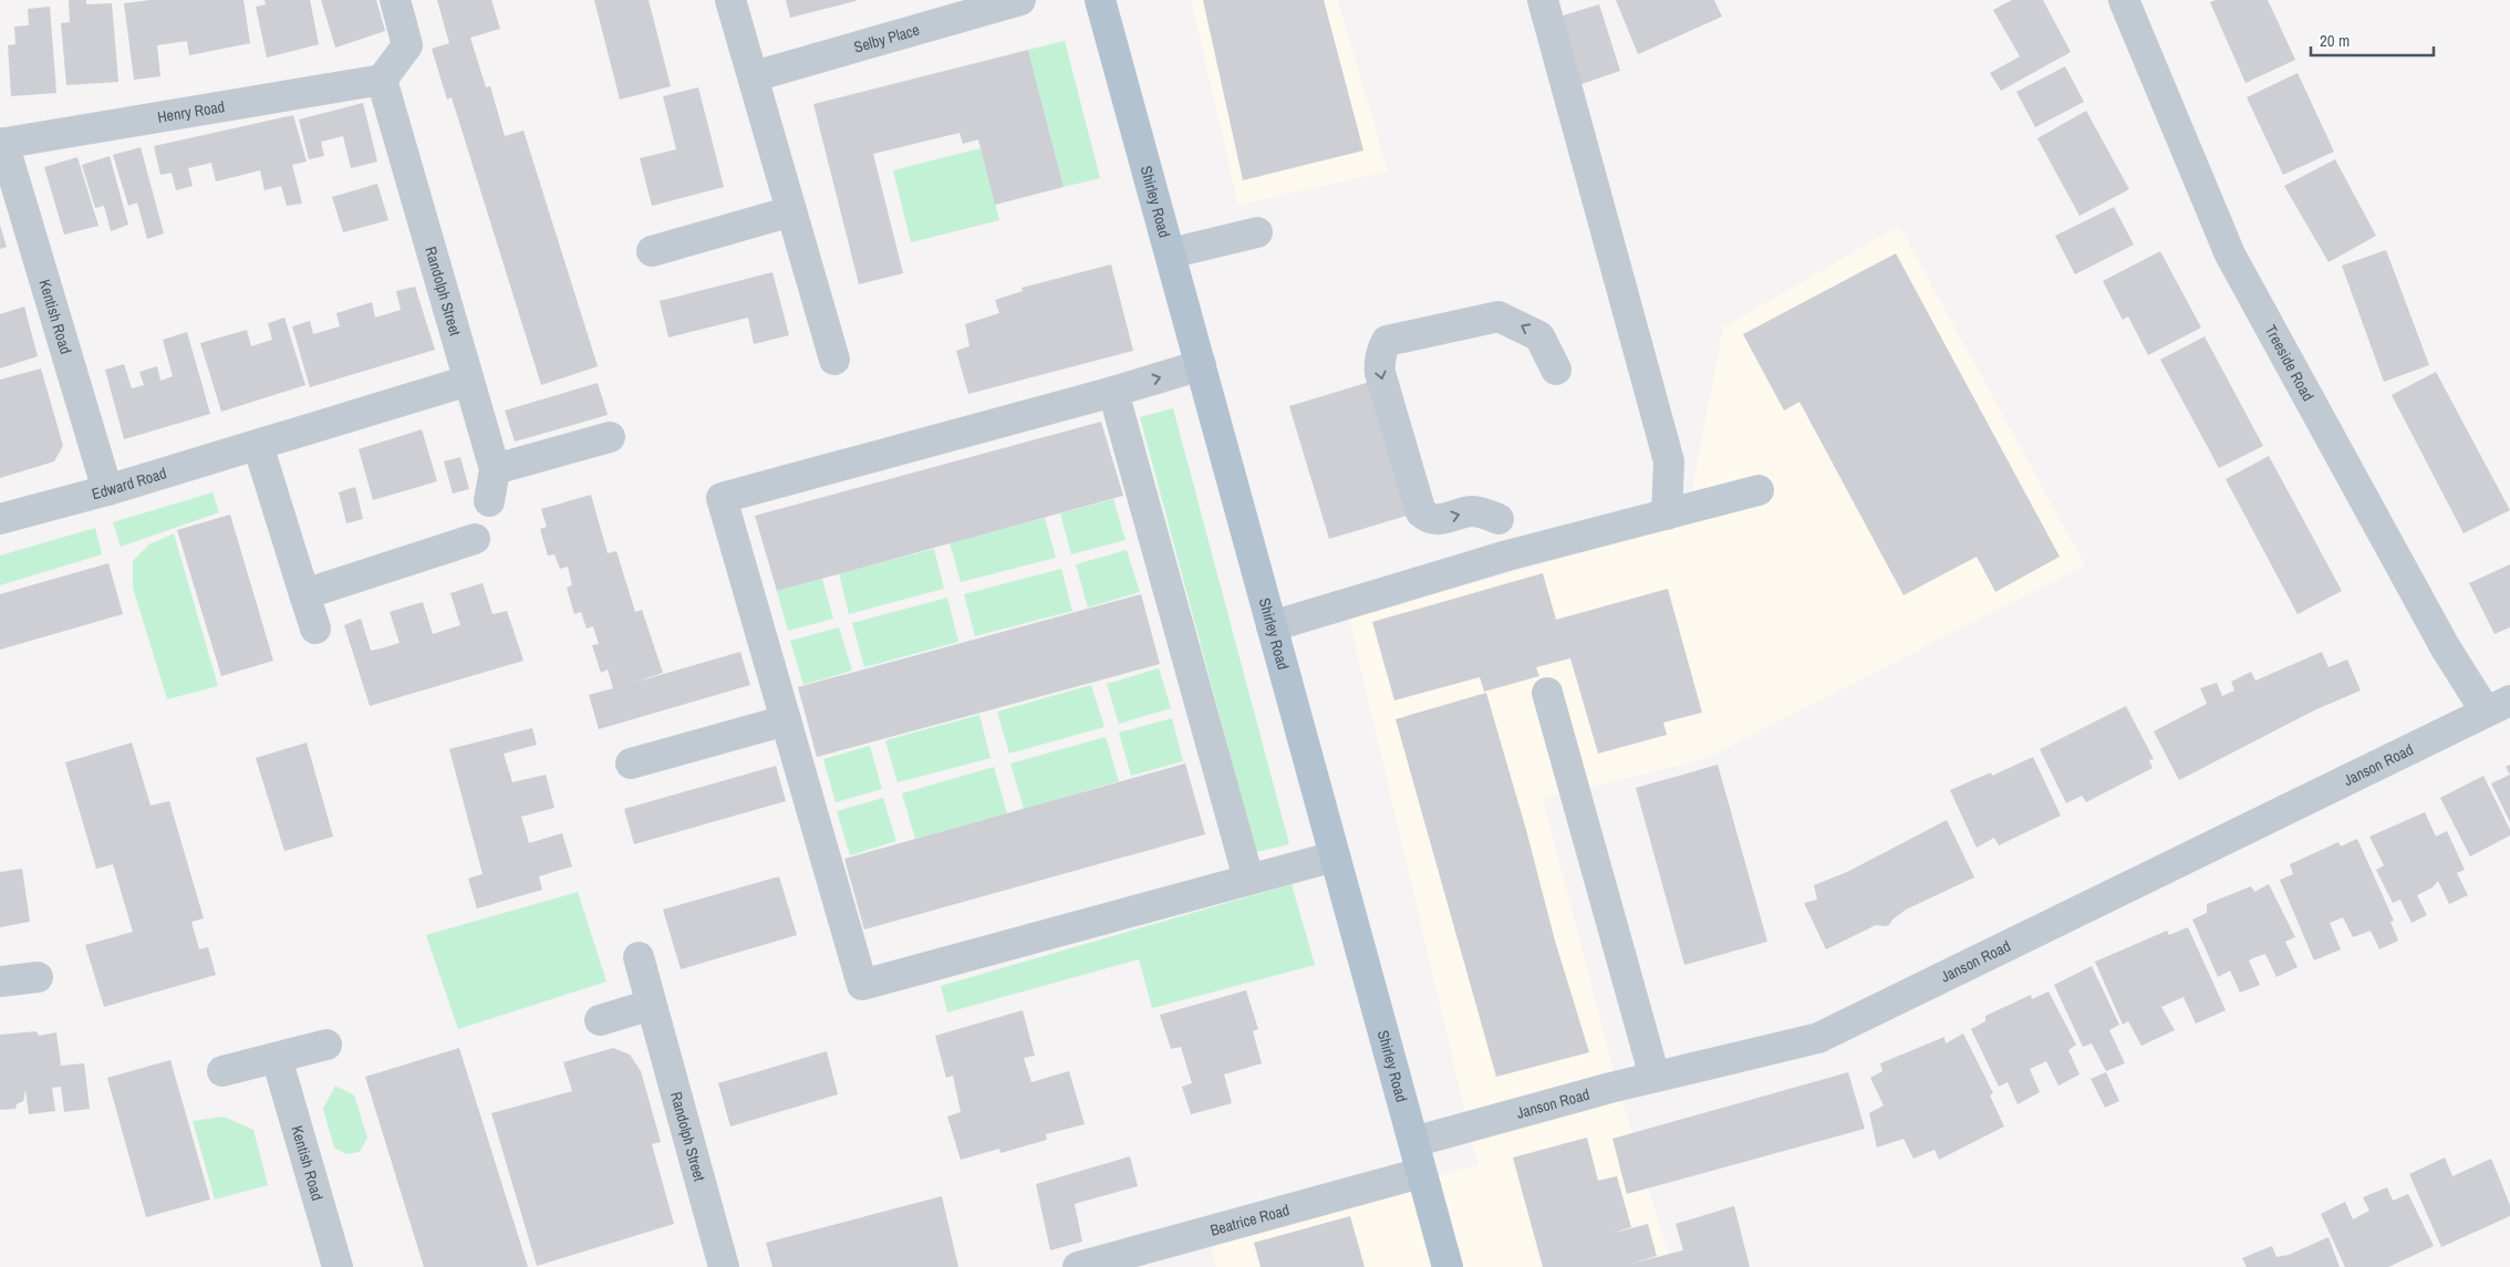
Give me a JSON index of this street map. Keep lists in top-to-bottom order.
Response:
{
  "streets": {
    "main road": ["Shirley Road"],
    "street": [
      "Selby Place",
      "Henry Road",
      "Randolph Street",
      "Kentish Road",
      "Treeside Road",
      "Edward Road",
      "Janson Road",
      "Beatrice Road"
    ]
  },
  "crossings": [
    ["Henry Road", "Randolph Street"],
    ["Henry Road", "Kentish Road"],
    ["Shirley Road", "Janson Road"],
    ["Shirley Road", "Beatrice Road"],
    ["Randolph Street", "Edward Road"],
    ["Kentish Road", "Edward Road"],
    ["Treeside Road", "Janson Road"]
  ],
  "scale_bar": "20 m"
}
